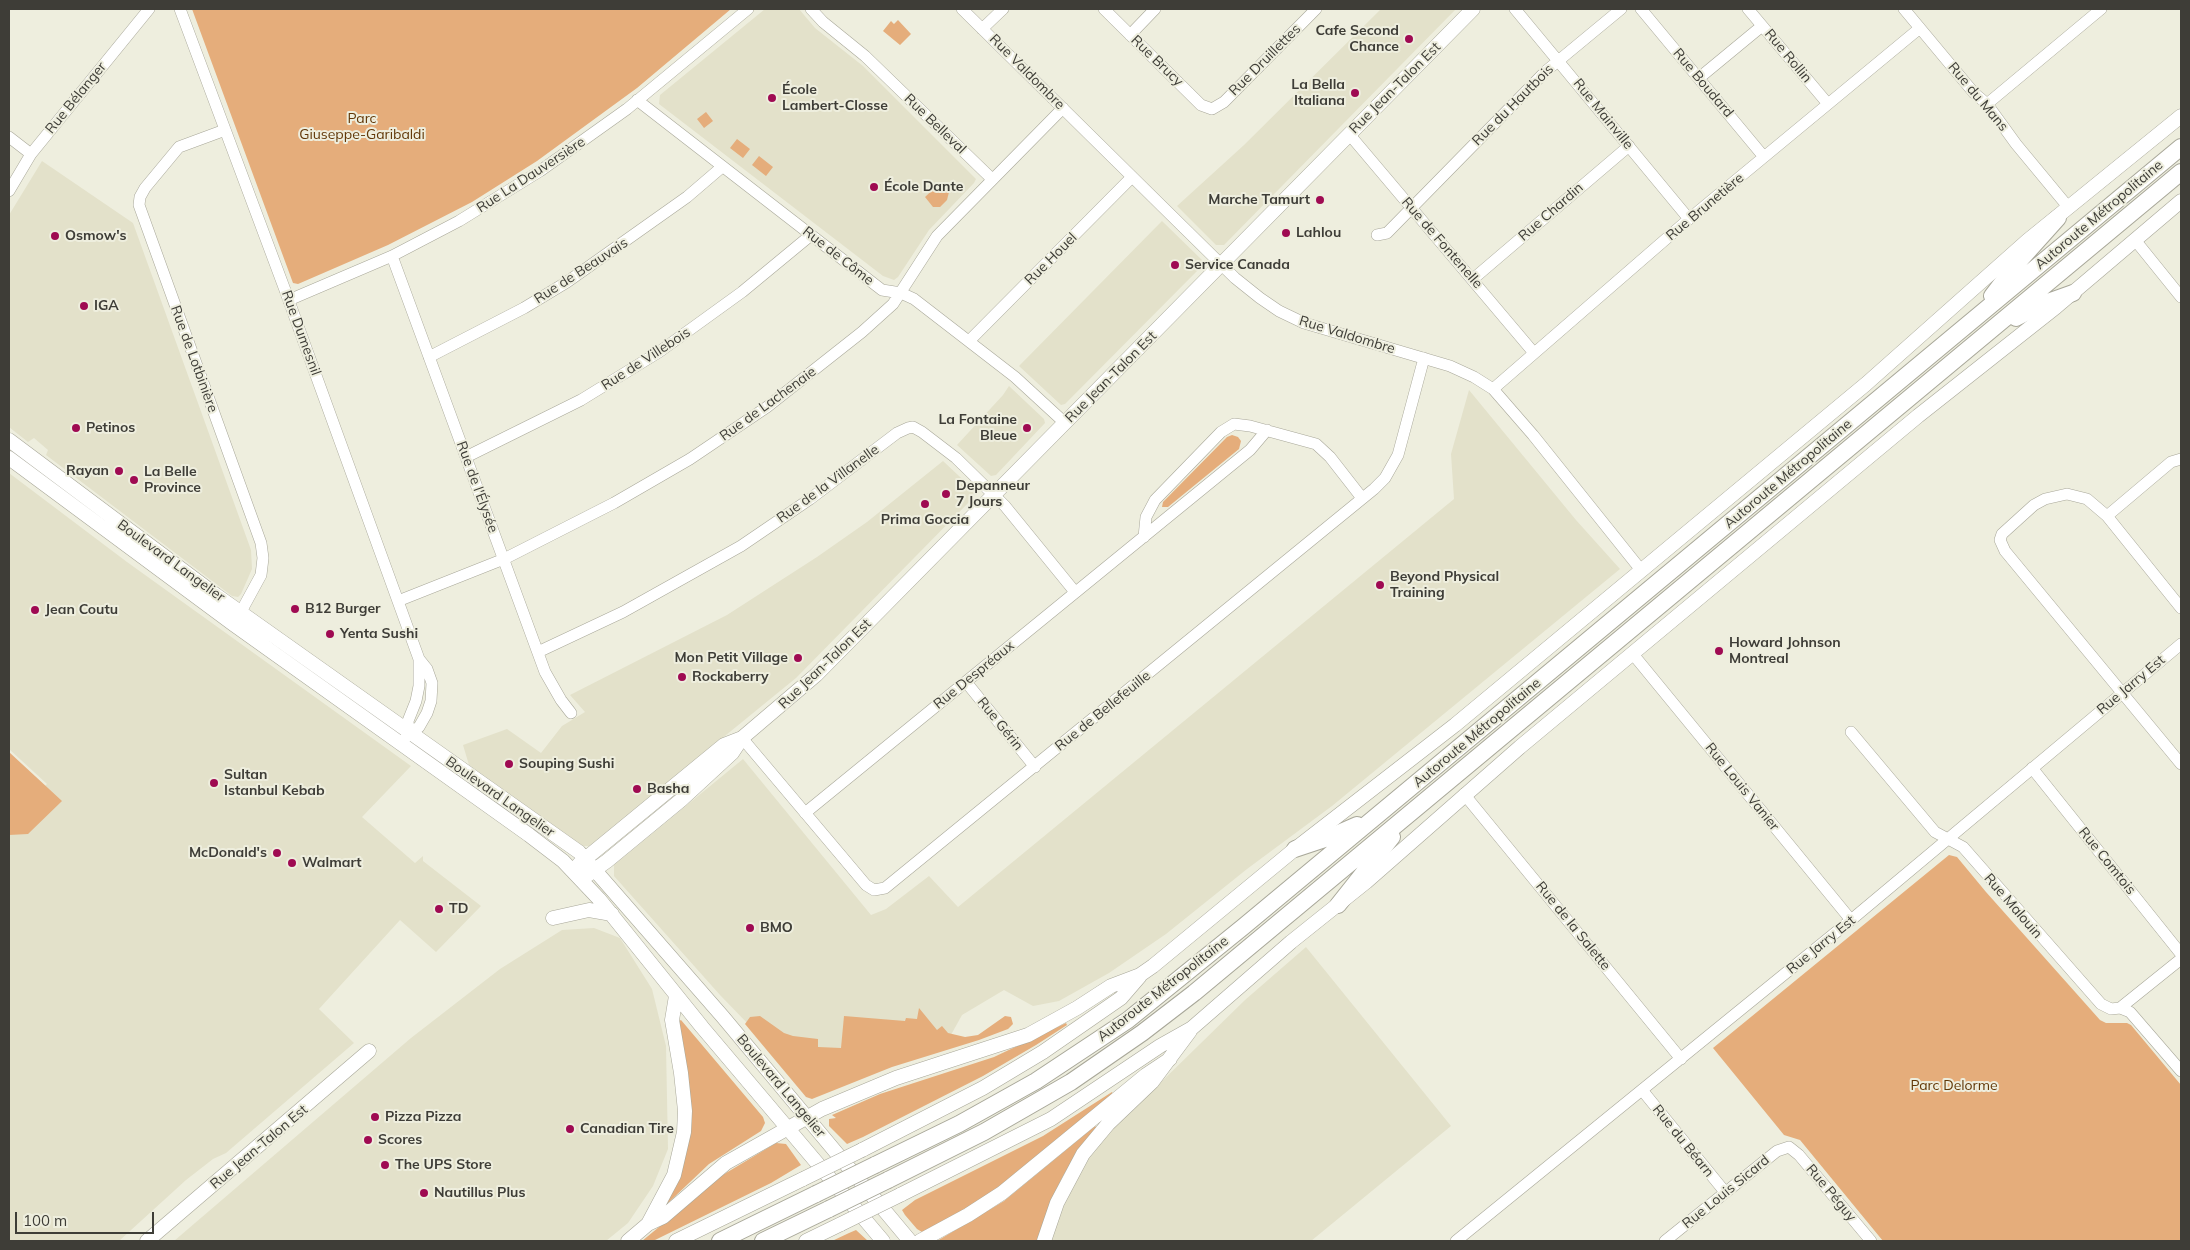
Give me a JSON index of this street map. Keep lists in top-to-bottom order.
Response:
{
  "streets": {
    "highway": ["Autoroute Métropolitaine"],
    "main road": ["Rue Jean-Talon Est", "Boulevard Langelier"],
    "street": [
      "Rue Rollin",
      "Rue Druillettes",
      "Rue Brucy",
      "Rue Valdombre",
      "Rue Boudard",
      "Rue du Mans",
      "Rue Bélanger",
      "Rue du Hautbois",
      "Rue Mainville",
      "Rue Belleval",
      "Rue La Dauversière",
      "Rue Brunetière",
      "Rue Chardin",
      "Rue de Fontenelle",
      "Rue de Côme",
      "Rue Houel",
      "Rue de Beauvais",
      "Rue Dumesnil",
      "Rue de Lotbinière",
      "Rue de Villebois",
      "Rue de Lachenaie",
      "Rue de la Villanelle",
      "Rue de l'Élysée",
      "Rue Despréaux",
      "Rue Jarry Est",
      "Rue de Bellefeuille",
      "Rue Gérin",
      "Rue Louis Vanier",
      "Rue Comtois",
      "Rue Malouin",
      "Rue de la Salette",
      "Rue du Béarn",
      "Rue Louis Sicard",
      "Rue Péguy"
    ]
  },
  "crossings": [
    ["Rue Rollin", "Rue Brunetière"],
    ["Rue Druillettes", "Rue Brucy"],
    ["Rue Valdombre", "Rue Jean-Talon Est"],
    ["Rue Valdombre", "Rue Brunetière"],
    ["Rue Valdombre", "Rue Houel"],
    ["Rue Valdombre", "Rue de Lachenaie"],
    ["Rue Valdombre", "Rue de Bellefeuille"],
    ["Rue Boudard", "Rue Brunetière"],
    ["Rue Jean-Talon Est", "Rue de Fontenelle"],
    ["Rue Jean-Talon Est", "Rue de Côme"],
    ["Rue Jean-Talon Est", "Rue de la Villanelle"],
    ["Rue Jean-Talon Est", "Boulevard Langelier"],
    ["Rue Jean-Talon Est", "Rue de Bellefeuille"],
    ["Rue du Mans", "Rue Brunetière"],
    ["Rue du Hautbois", "Rue Mainville"],
    ["Rue du Hautbois", "Rue de Fontenelle"],
    ["Rue Mainville", "Rue Brunetière"],
    ["Rue Mainville", "Rue Chardin"],
    ["Rue Belleval", "Rue de Lachenaie"],
    ["Rue La Dauversière", "Rue de Côme"],
    ["Rue La Dauversière", "Rue Dumesnil"],
    ["Rue La Dauversière", "Rue de l'Élysée"],
    ["Rue Brunetière", "Rue de Fontenelle"],
    ["Rue Chardin", "Rue de Fontenelle"],
    ["Rue de Côme", "Rue Houel"],
    ["Rue de Côme", "Rue de Beauvais"],
    ["Rue de Côme", "Rue de Villebois"],
    ["Rue de Côme", "Rue de Lachenaie"],
    ["Rue de Beauvais", "Rue de l'Élysée"],
    ["Rue Dumesnil", "Rue de Lotbinière"],
    ["Rue Dumesnil", "Rue de Lachenaie"],
    ["Rue Dumesnil", "Boulevard Langelier"],
    ["Rue de Lotbinière", "Boulevard Langelier"],
    ["Rue de Villebois", "Rue de l'Élysée"],
    ["Rue de Lachenaie", "Rue de l'Élysée"],
    ["Rue de la Villanelle", "Rue de l'Élysée"],
    ["Rue de la Villanelle", "Rue Despréaux"],
    ["Rue Despréaux", "Rue de Bellefeuille"],
    ["Rue Despréaux", "Rue Gérin"],
    ["Rue Jarry Est", "Rue Louis Vanier"],
    ["Rue Jarry Est", "Rue Comtois"],
    ["Rue Jarry Est", "Rue Malouin"],
    ["Rue Jarry Est", "Rue de la Salette"],
    ["Rue Jarry Est", "Rue du Béarn"],
    ["Rue de Bellefeuille", "Rue Gérin"],
    ["Rue du Béarn", "Rue Louis Sicard"],
    ["Rue Louis Sicard", "Rue Péguy"]
  ],
  "parks": ["Parc Giuseppe-Garibaldi", "Parc Delorme"],
  "places": [
    "Cafe Second Chance",
    "La Bella Italiana",
    "École Lambert-Closse",
    "École Dante",
    "Marche Tamurt",
    "Lahlou",
    "Osmow's",
    "Service Canada",
    "IGA",
    "Petinos",
    "La Fontaine Bleue",
    "Rayan",
    "La Belle Province",
    "Depanneur 7 Jours",
    "Prima Goccia",
    "Beyond Physical Training",
    "B12 Burger",
    "Jean Coutu",
    "Yenta Sushi",
    "Howard Johnson Montreal",
    "Mon Petit Village",
    "Rockaberry",
    "Souping Sushi",
    "Sultan Istanbul Kebab",
    "Basha",
    "McDonald's",
    "Walmart",
    "TD",
    "BMO",
    "Pizza Pizza",
    "Canadian Tire",
    "Scores",
    "The UPS Store",
    "Nautillus Plus"
  ],
  "scale_bar": "100 m"
}
